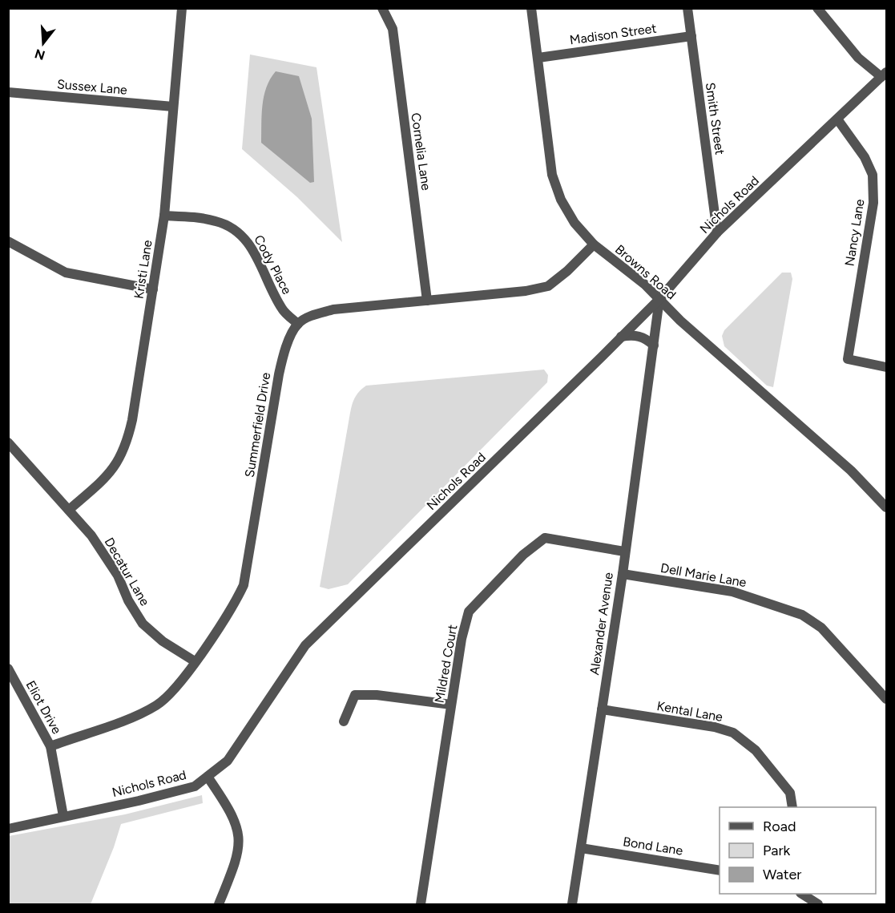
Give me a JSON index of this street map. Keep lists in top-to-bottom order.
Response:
{
  "streets": {
    "street": [
      "Madison Street",
      "Sussex Lane",
      "Smith Street",
      "Cornelia Lane",
      "Nichols Road",
      "Nancy Lane",
      "Cody Place",
      "Kristi Lane",
      "Browns Road",
      "Summerfield Drive",
      "Decatur Lane",
      "Dell Marie Lane",
      "Alexander Avenue",
      "Mildred Court",
      "Eliot Drive",
      "Kental Lane",
      "Bond Lane"
    ]
  },
  "crossings": [
    ["Madison Street", "Smith Street"],
    ["Madison Street", "Browns Road"],
    ["Sussex Lane", "Kristi Lane"],
    ["Smith Street", "Nichols Road"],
    ["Nichols Road", "Nancy Lane"],
    ["Nichols Road", "Browns Road"],
    ["Nichols Road", "Alexander Avenue"],
    ["Nichols Road", "Eliot Drive"],
    ["Cody Place", "Kristi Lane"],
    ["Cody Place", "Summerfield Drive"],
    ["Kristi Lane", "Decatur Lane"],
    ["Browns Road", "Alexander Avenue"],
    ["Summerfield Drive", "Decatur Lane"],
    ["Summerfield Drive", "Eliot Drive"],
    ["Dell Marie Lane", "Alexander Avenue"],
    ["Alexander Avenue", "Mildred Court"],
    ["Alexander Avenue", "Kental Lane"],
    ["Alexander Avenue", "Bond Lane"]
  ],
  "legend": ["Road", "Park", "Water"],
  "north": "bottom"
}
